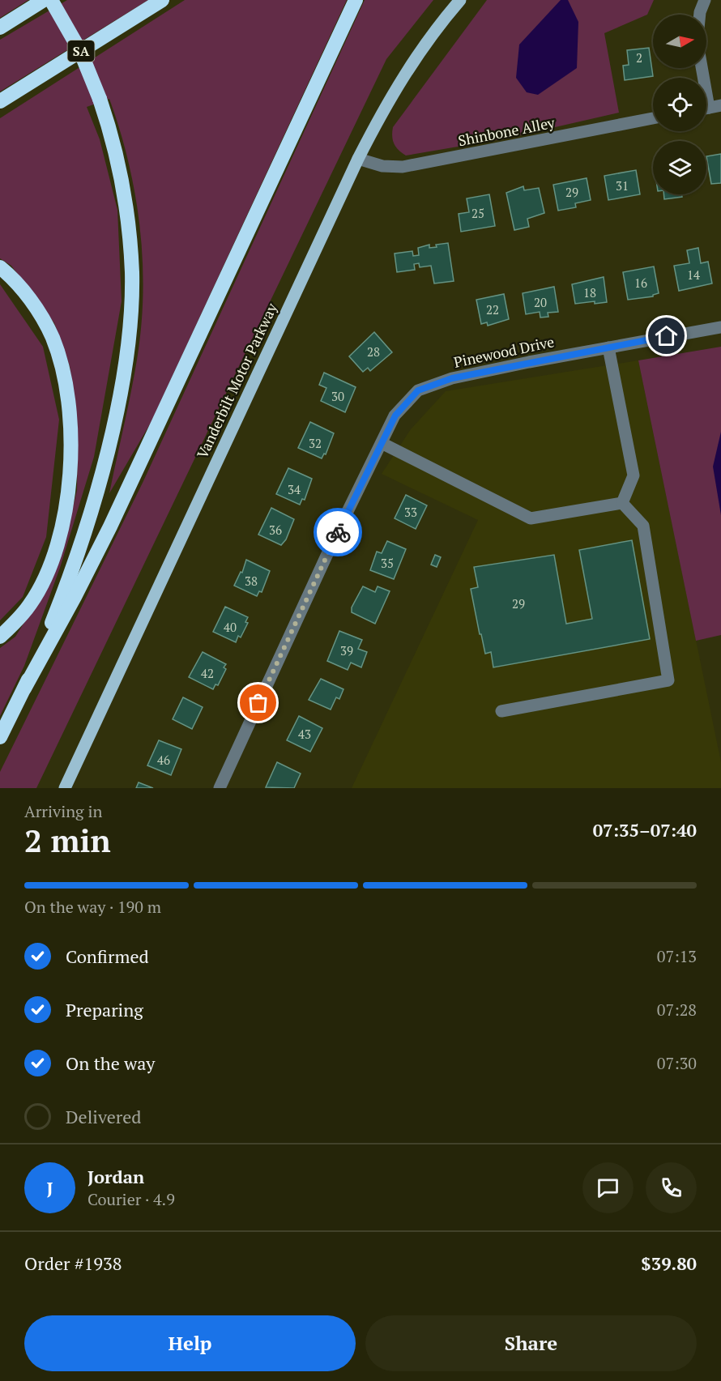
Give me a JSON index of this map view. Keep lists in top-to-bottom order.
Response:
{
  "streets": {
    "highway": ["SA"],
    "main road": ["Vanderbilt Motor Parkway"],
    "street": ["Shinbone Alley", "Pinewood Drive"]
  },
  "crossings": [
    ["Shinbone Alley", "Vanderbilt Motor Parkway"]
  ],
  "house_numbers": [
    "2",
    "31",
    "29",
    "25",
    "14",
    "16",
    "18",
    "20",
    "22",
    "28",
    "30",
    "32",
    "34",
    "33",
    "36",
    "35",
    "38",
    "29",
    "40",
    "39",
    "42",
    "43",
    "46"
  ],
  "north": "right",
  "page": {
    "heading": ["2 min", "Arriving in", "07:35–07:40"],
    "panel": [
      "Jordan",
      "Courier · 4.9",
      "Order #1938",
      "$39.80"
    ],
    "bar": "On the way · 190 m",
    "list": [
      ["Confirmed", "07:13"],
      ["Preparing", "07:28"],
      ["On the way", "07:30"],
      "Delivered"
    ],
    "round": "J",
    "buttons": ["Help", "Share"]
  }
}
